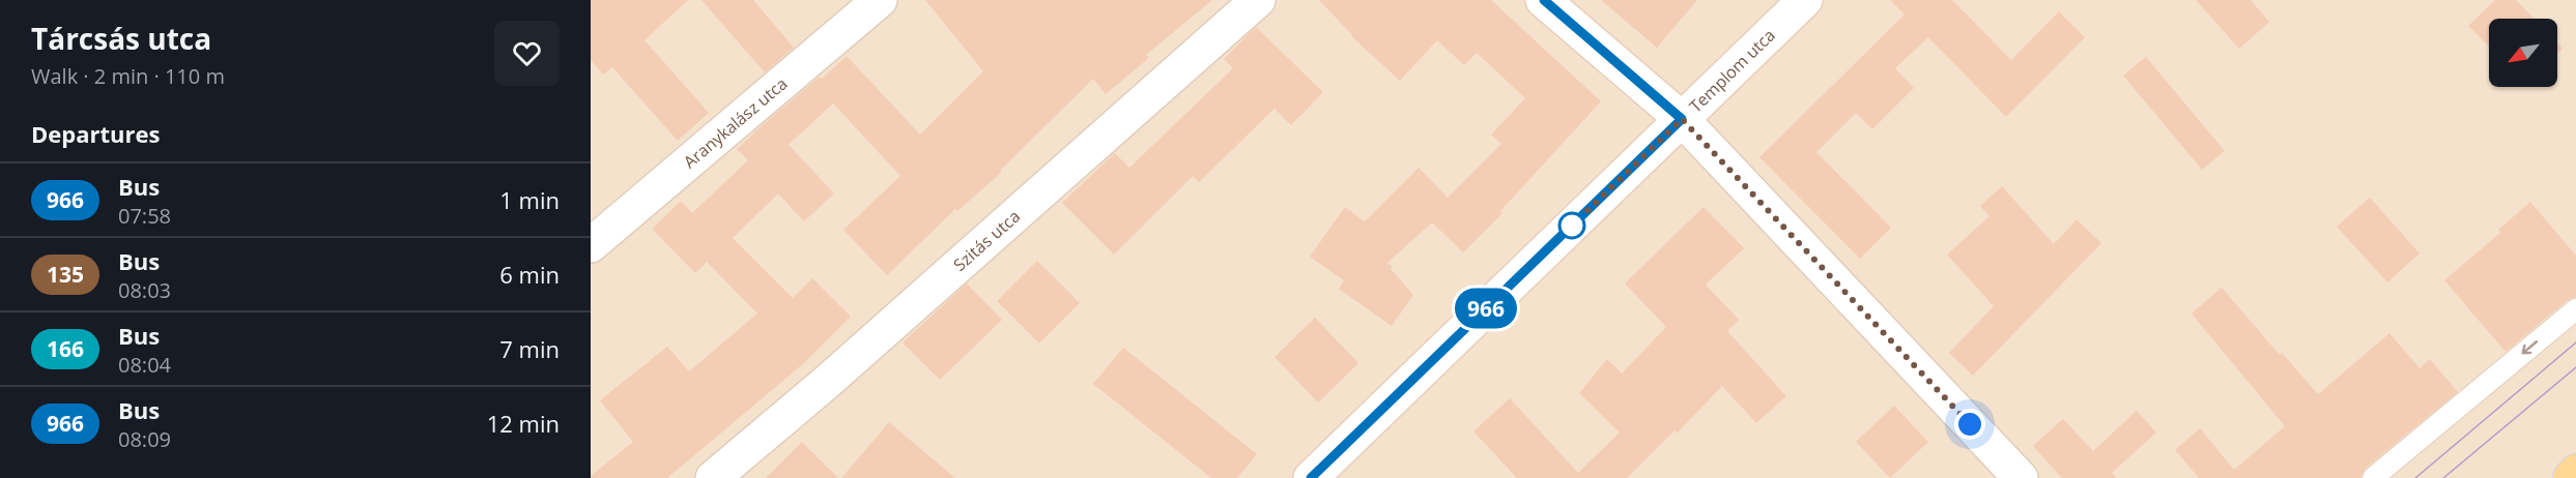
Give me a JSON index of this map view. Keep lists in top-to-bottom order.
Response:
{
  "streets": {
    "street": ["Templom utca", "Aranykalász utca", "Szitás utca"]
  },
  "lines": ["bus line 966"],
  "north": "bottom left",
  "page": {
    "heading": [
      ["Tárcsás utca", "Walk · 2 min · 110 m"],
      "Departures"
    ],
    "on_map": "966",
    "list": [
      {
        "mark": "966",
        "name": "Bus",
        "note": "07:58",
        "value": "1 min"
      },
      {
        "mark": "135",
        "name": "Bus",
        "note": "08:03",
        "value": "6 min"
      },
      {
        "mark": "166",
        "name": "Bus",
        "note": "08:04",
        "value": "7 min"
      },
      {
        "mark": "966",
        "name": "Bus",
        "note": "08:09",
        "value": "12 min"
      }
    ]
  }
}
